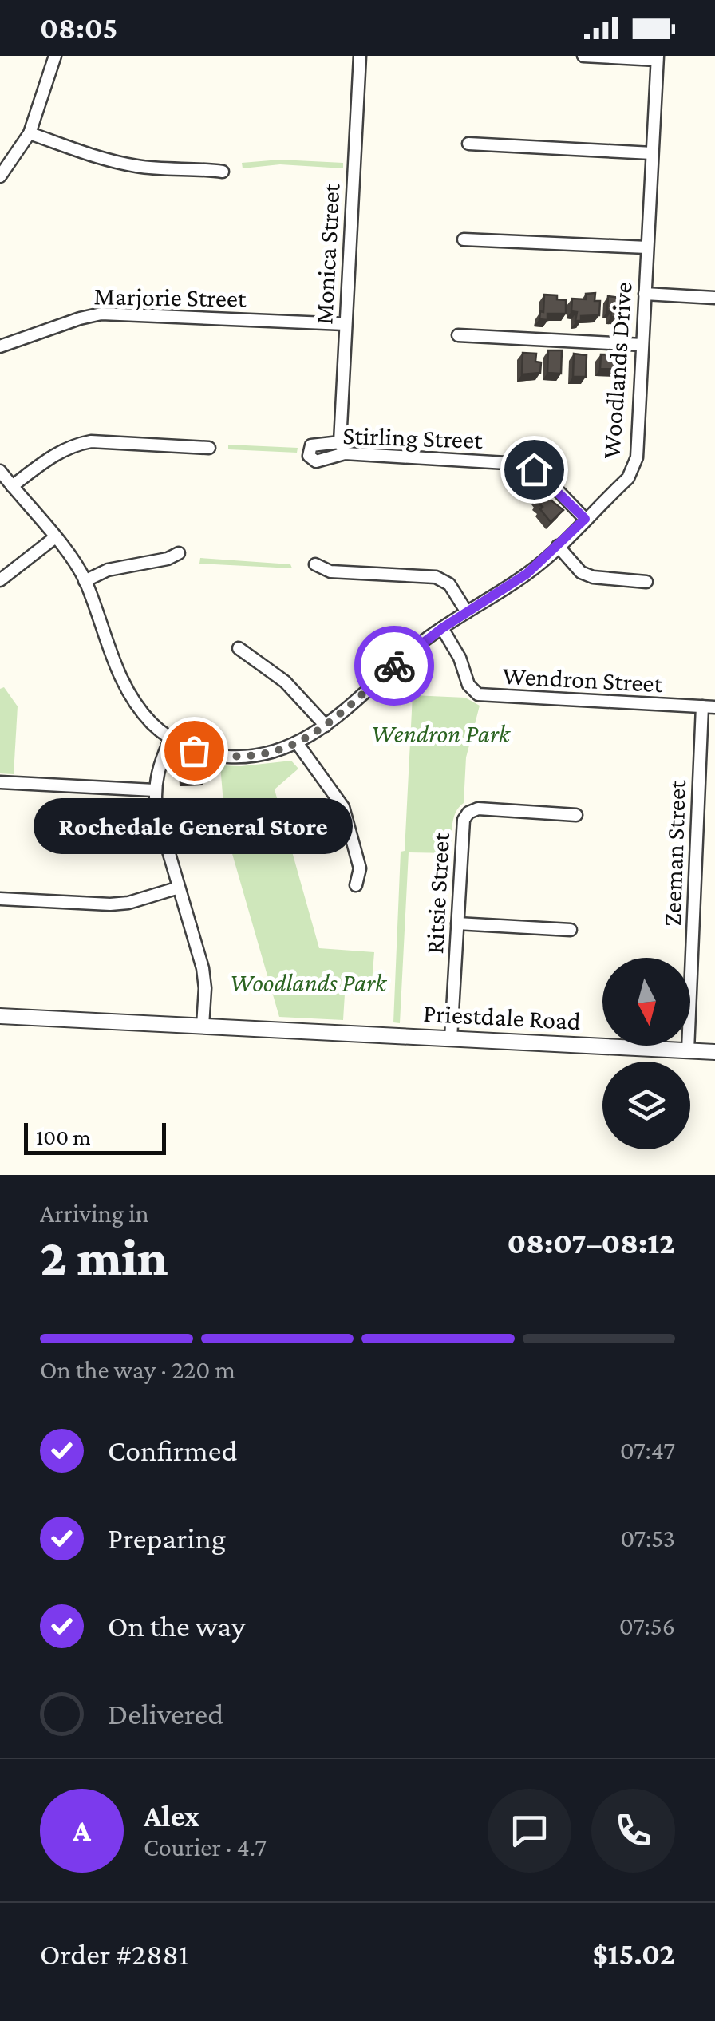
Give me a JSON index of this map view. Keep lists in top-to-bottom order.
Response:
{
  "streets": {
    "street": [
      "Monica Street",
      "Marjorie Street",
      "Woodlands Drive",
      "Stirling Street",
      "Wendron Street",
      "Zeeman Street",
      "Ritsie Street",
      "Priestdale Road"
    ]
  },
  "crossings": [
    ["Monica Street", "Marjorie Street"],
    ["Monica Street", "Stirling Street"],
    ["Woodlands Drive", "Stirling Street"],
    ["Woodlands Drive", "Wendron Street"],
    ["Wendron Street", "Zeeman Street"],
    ["Zeeman Street", "Priestdale Road"],
    ["Ritsie Street", "Priestdale Road"]
  ],
  "parks": ["Wendron Park", "Woodlands Park"],
  "places": ["Rochedale General Store"],
  "scale_bar": "100 m",
  "north": "bottom",
  "page": {
    "status": "08:05",
    "bubble": "Rochedale General Store",
    "scale": "100 m",
    "heading": ["2 min", "Arriving in", "08:07–08:12"],
    "panel": [
      "Alex",
      "Courier · 4.7",
      "Order #2881",
      "$15.02"
    ],
    "bar": "On the way · 220 m",
    "list": [
      ["Confirmed", "07:47"],
      ["Preparing", "07:53"],
      ["On the way", "07:56"],
      "Delivered"
    ],
    "round": "A"
  }
}
